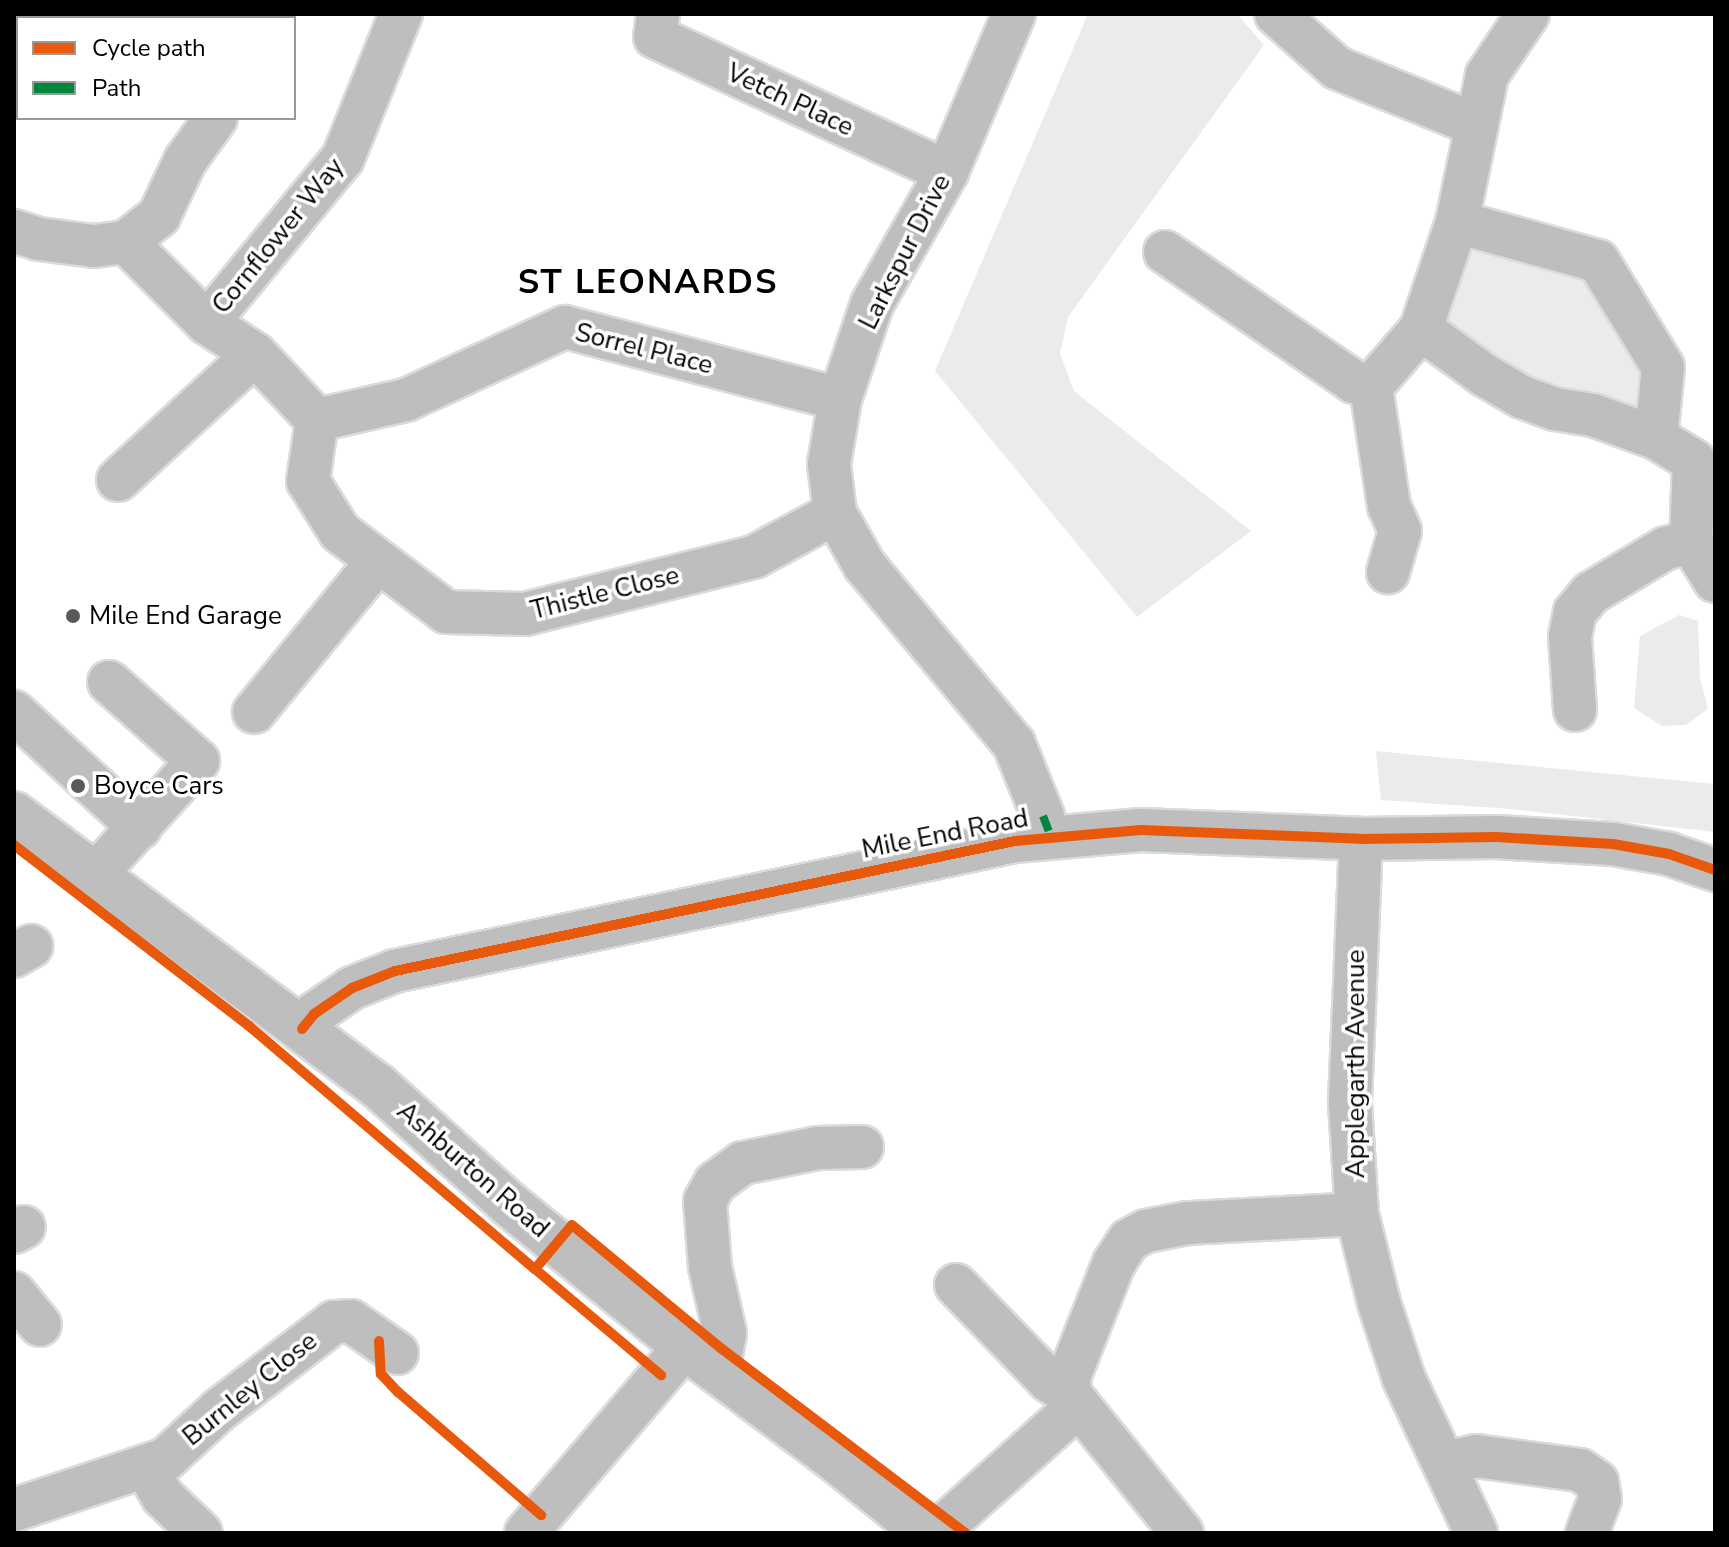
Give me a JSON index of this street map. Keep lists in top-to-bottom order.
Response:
{
  "streets": {
    "main road": ["Ashburton Road"],
    "street": [
      "Vetch Place",
      "Cornflower Way",
      "Larkspur Drive",
      "Sorrel Place",
      "Thistle Close",
      "Mile End Road",
      "Applegarth Avenue",
      "Burnley Close"
    ]
  },
  "crossings": [
    ["Vetch Place", "Larkspur Drive"],
    ["Larkspur Drive", "Sorrel Place"],
    ["Larkspur Drive", "Thistle Close"],
    ["Sorrel Place", "Thistle Close"],
    ["Mile End Road", "Applegarth Avenue"],
    ["Mile End Road", "Ashburton Road"]
  ],
  "districts": ["ST LEONARDS"],
  "places": ["Mile End Garage", "Boyce Cars"],
  "legend": ["Cycle path", "Path"]
}
